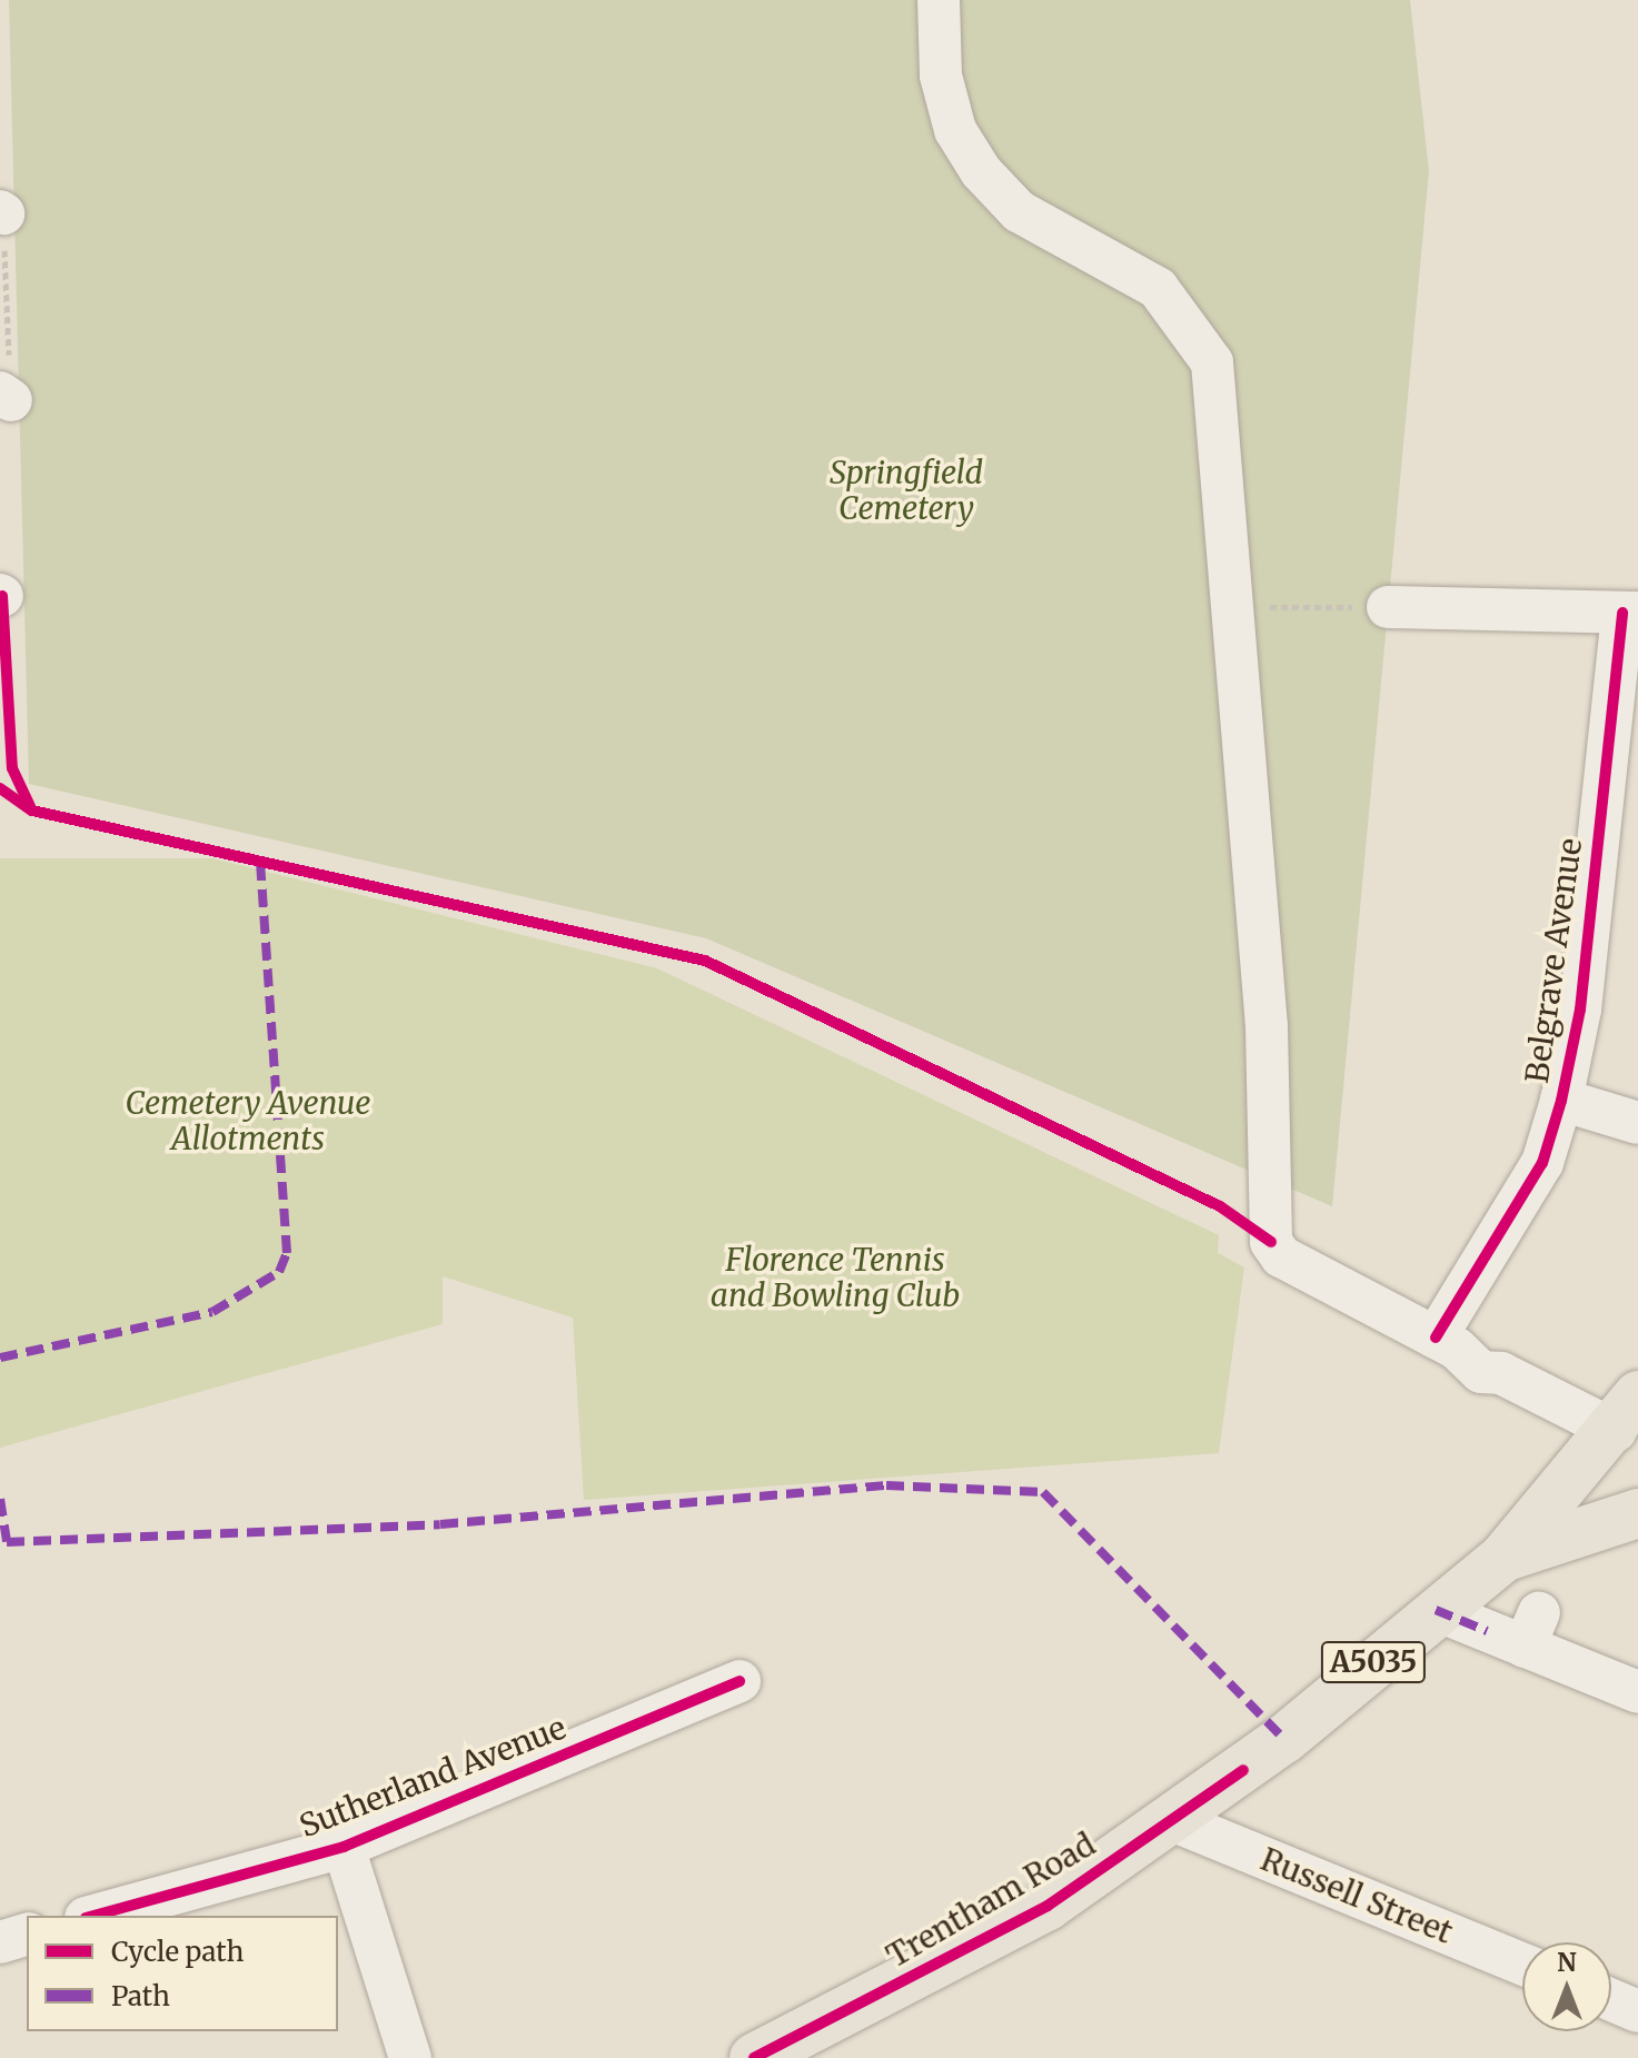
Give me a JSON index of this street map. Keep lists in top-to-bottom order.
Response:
{
  "streets": {
    "main road": ["A5035", "Trentham Road"],
    "street": ["Belgrave Avenue", "Sutherland Avenue", "Russell Street"]
  },
  "crossings": [
    ["Russell Street", "Trentham Road"]
  ],
  "parks": ["Springfield Cemetery", "Cemetery Avenue Allotments", "Florence Tennis and Bowling Club"],
  "legend": ["Cycle path", "Path"],
  "north": "top"
}
